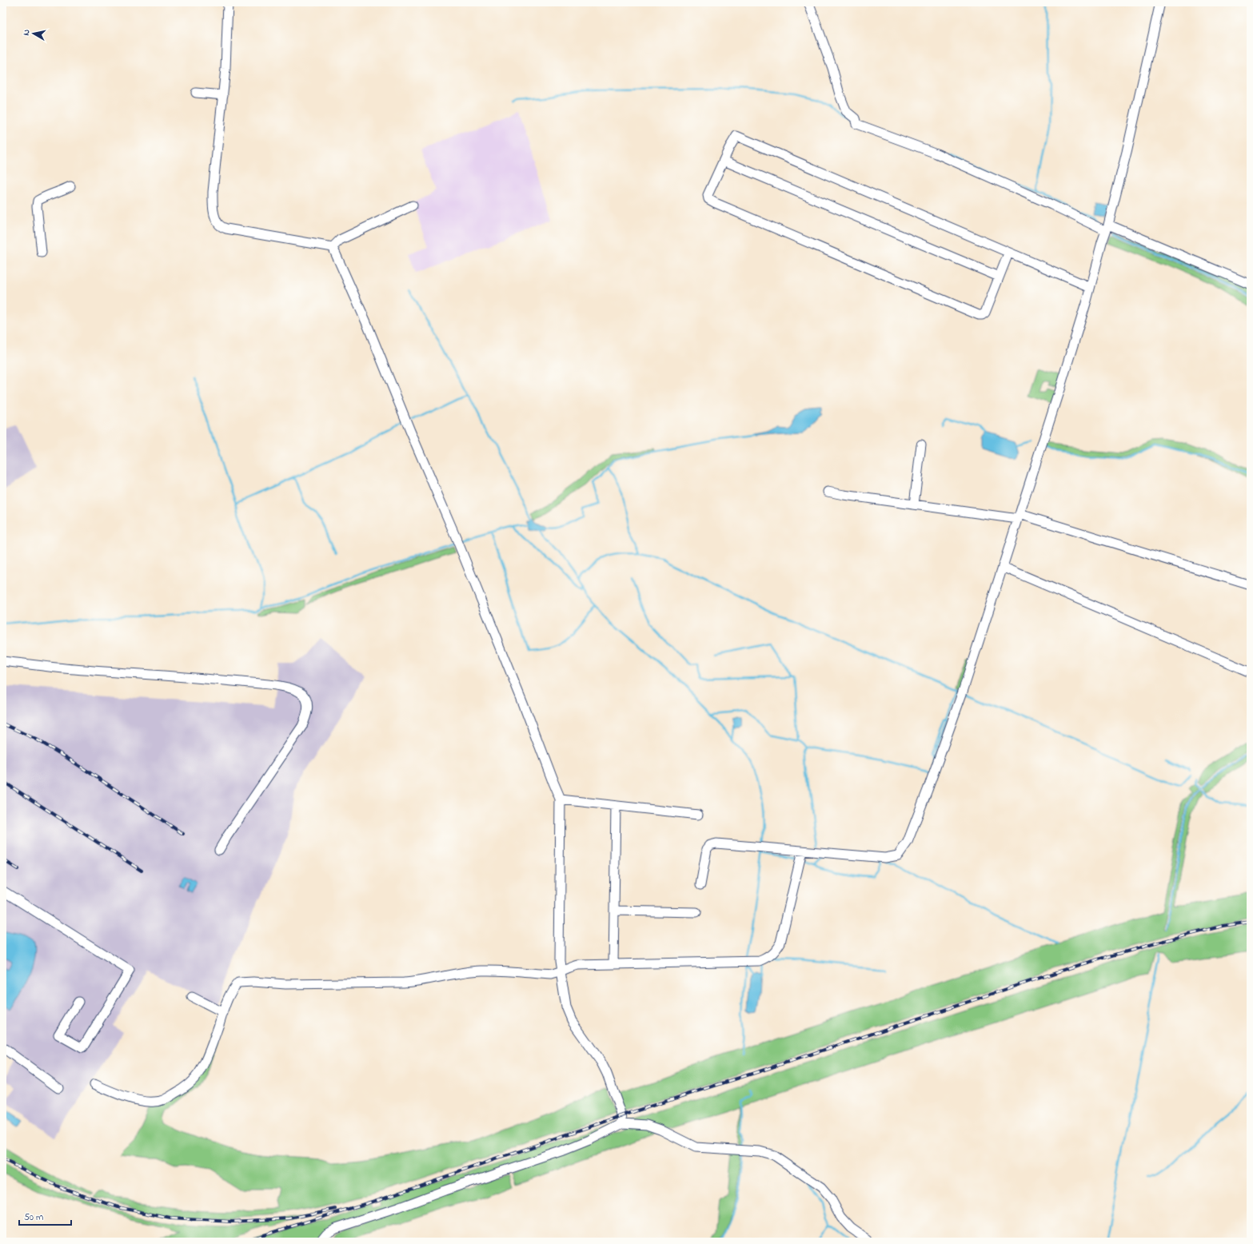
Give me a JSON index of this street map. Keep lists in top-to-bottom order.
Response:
{
  "scale_bar": "50 m",
  "north": "left"
}
